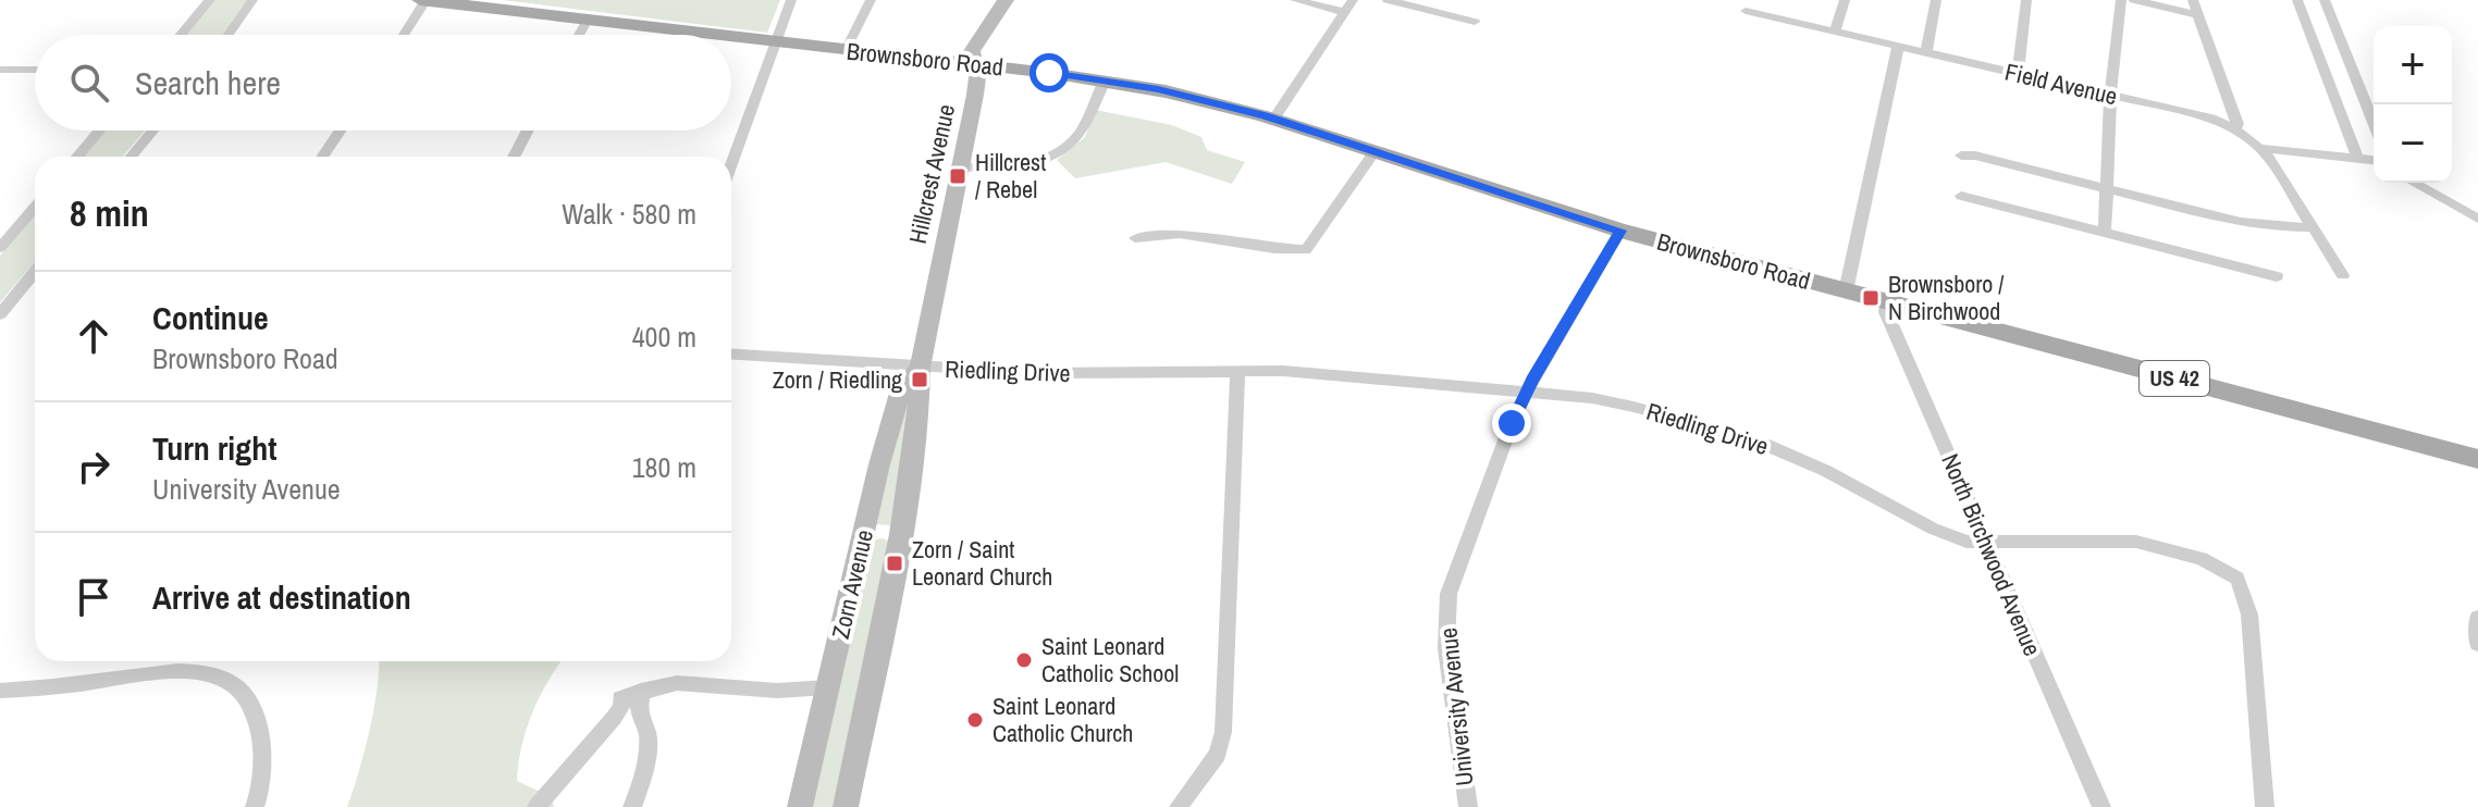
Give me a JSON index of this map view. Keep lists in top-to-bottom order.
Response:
{
  "streets": {
    "main road": [
      "Brownsboro Road",
      "Hillcrest Avenue",
      "US 42",
      "Zorn Avenue"
    ],
    "street": [
      "Field Avenue",
      "Riedling Drive",
      "North Birchwood Avenue",
      "University Avenue"
    ]
  },
  "crossings": [
    ["Brownsboro Road", "Hillcrest Avenue"],
    ["Brownsboro Road", "North Birchwood Avenue"],
    ["Brownsboro Road", "University Avenue"],
    ["Hillcrest Avenue", "Riedling Drive"],
    ["Hillcrest Avenue", "Zorn Avenue"],
    ["Riedling Drive", "North Birchwood Avenue"],
    ["Riedling Drive", "Zorn Avenue"],
    ["Riedling Drive", "University Avenue"]
  ],
  "places": {
    "transit": [
      "Hillcrest / Rebel",
      "Brownsboro / N Birchwood",
      "Zorn / Riedling",
      "Zorn / Saint Leonard Church"
    ],
    "other": ["Saint Leonard Catholic School", "Saint Leonard Catholic Church"]
  },
  "page": {
    "map_buttons": ["+", "−"],
    "search": "Search here",
    "heading": ["8 min", "Walk · 580 m"],
    "list": [
      ["Continue", "Brownsboro Road", "400 m"],
      ["Turn right", "University Avenue", "180 m"],
      "Arrive at destination"
    ]
  }
}
